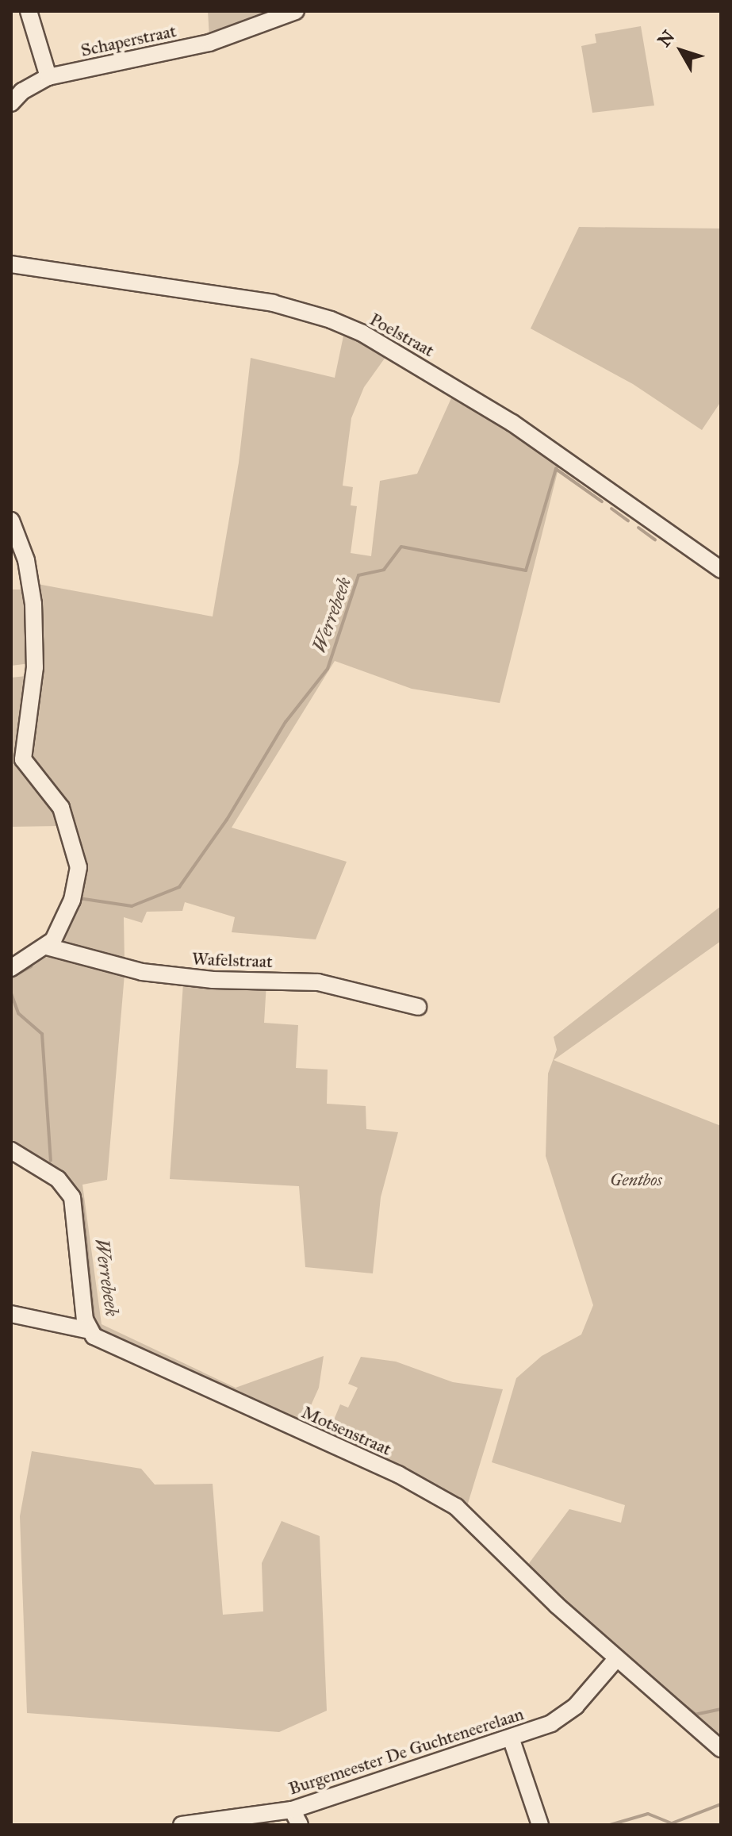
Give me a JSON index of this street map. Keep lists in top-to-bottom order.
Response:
{
  "streets": {
    "street": [
      "Schaperstraat",
      "Poelstraat",
      "Wafelstraat",
      "Motsenstraat",
      "Burgemeester De Guchteneerelaan"
    ]
  },
  "crossings": [
    ["Motsenstraat", "Burgemeester De Guchteneerelaan"]
  ],
  "water": ["Werrebeek"],
  "parks": ["Gentbos"],
  "north": "top left"
}
